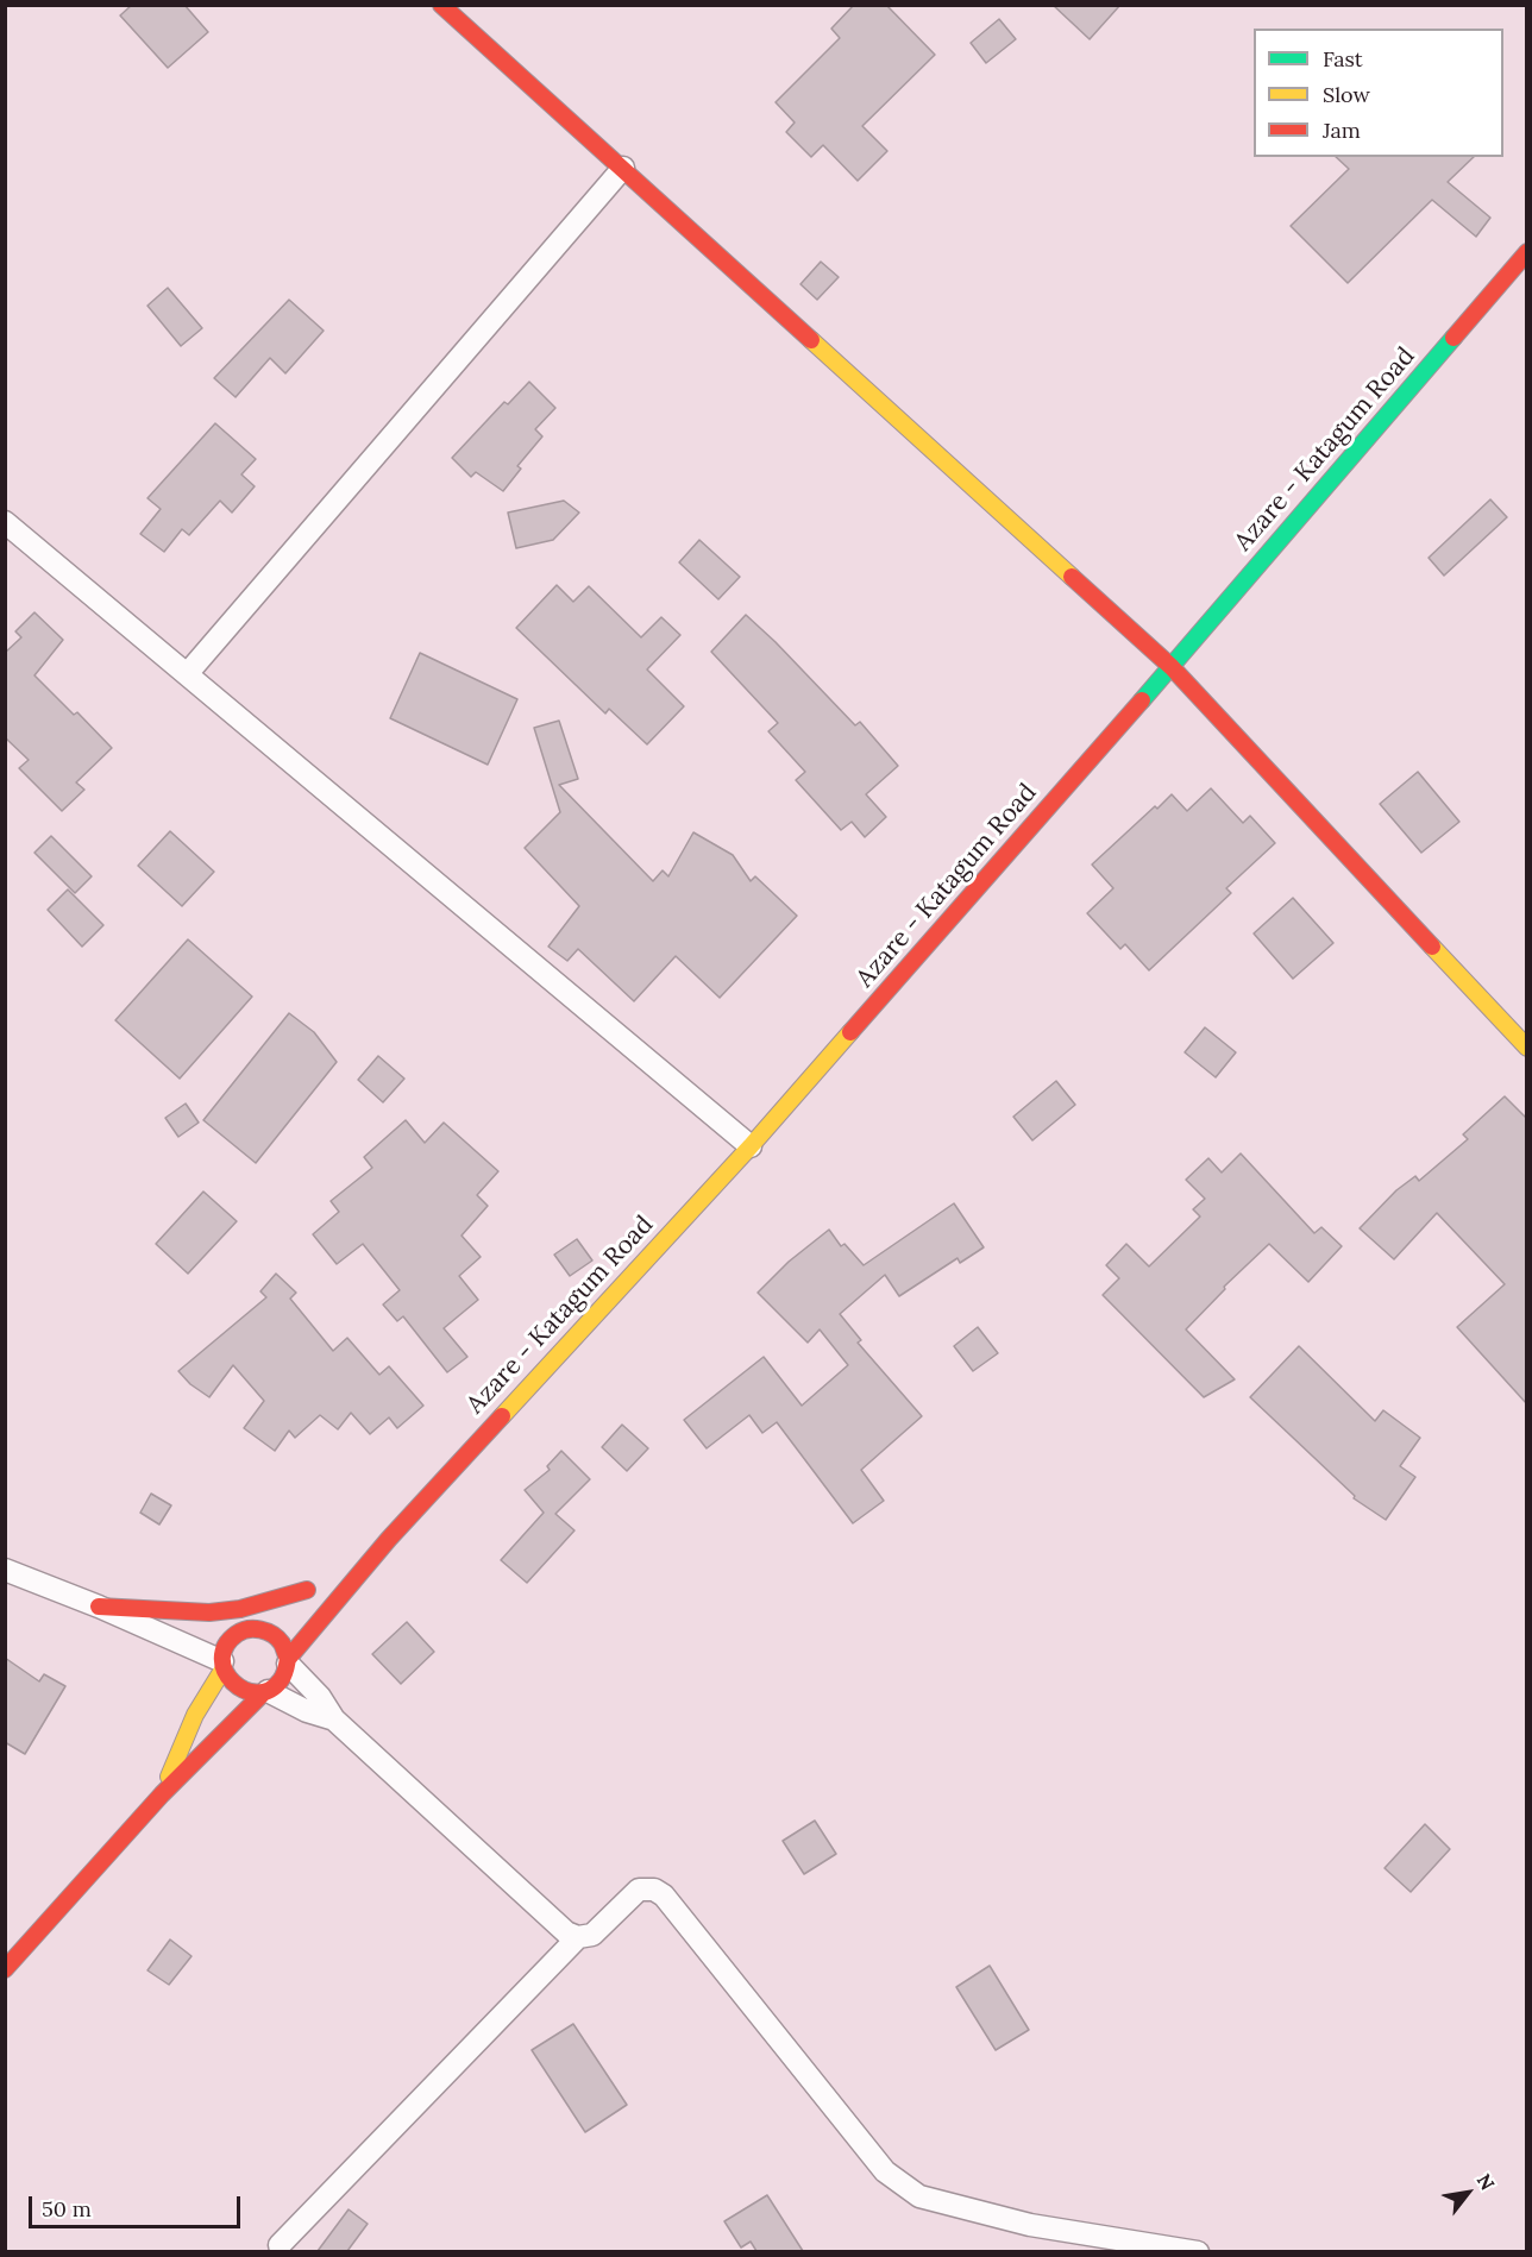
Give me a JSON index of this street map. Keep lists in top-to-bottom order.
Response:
{
  "streets": {
    "main road": ["Azare - Katagum Road"]
  },
  "legend": ["Fast", "Slow", "Jam"],
  "scale_bar": "50 m",
  "north": "top right"
}
